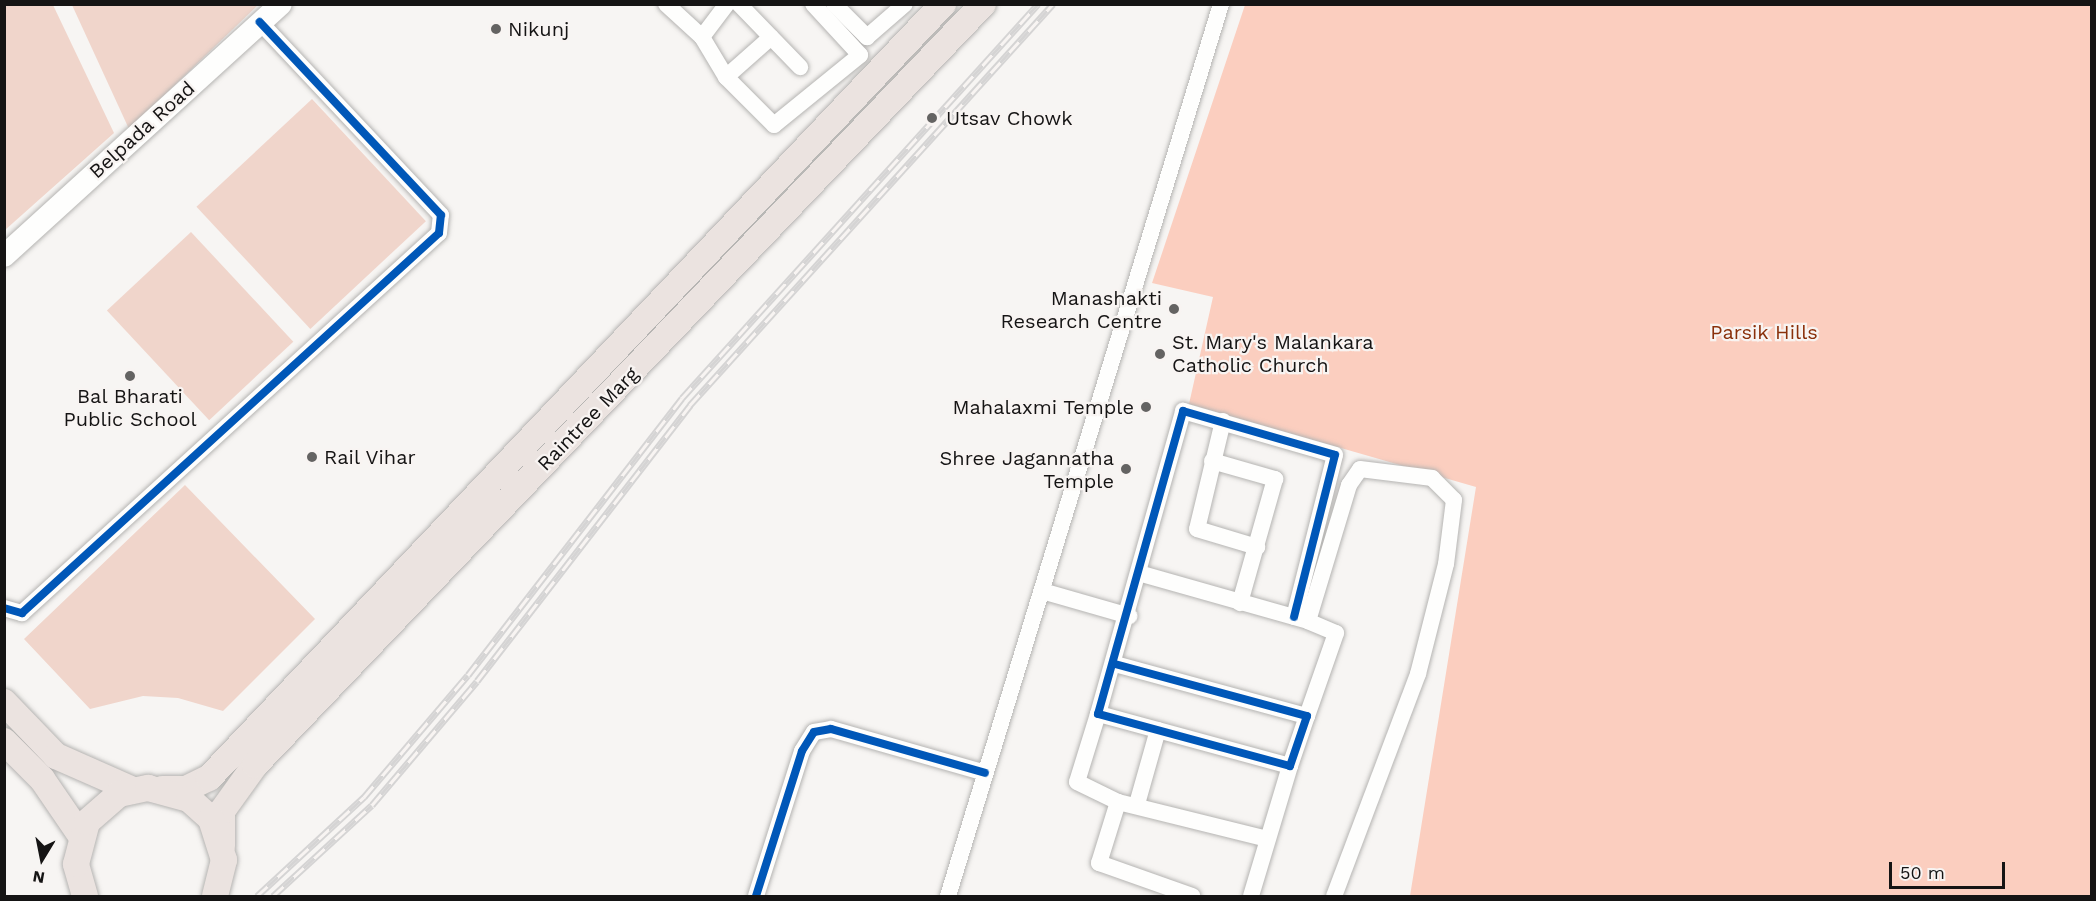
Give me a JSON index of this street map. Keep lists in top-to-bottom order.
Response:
{
  "streets": {
    "main road": ["Raintree Marg"],
    "street": ["Belpada Road"]
  },
  "parks": ["Parsik Hills"],
  "places": [
    "Nikunj",
    "Utsav Chowk",
    "Manashakti Research Centre",
    "St. Mary's Malankara Catholic Church",
    "Bal Bharati Public School",
    "Mahalaxmi Temple",
    "Rail Vihar",
    "Shree Jagannatha Temple"
  ],
  "scale_bar": "50 m",
  "north": "bottom"
}
